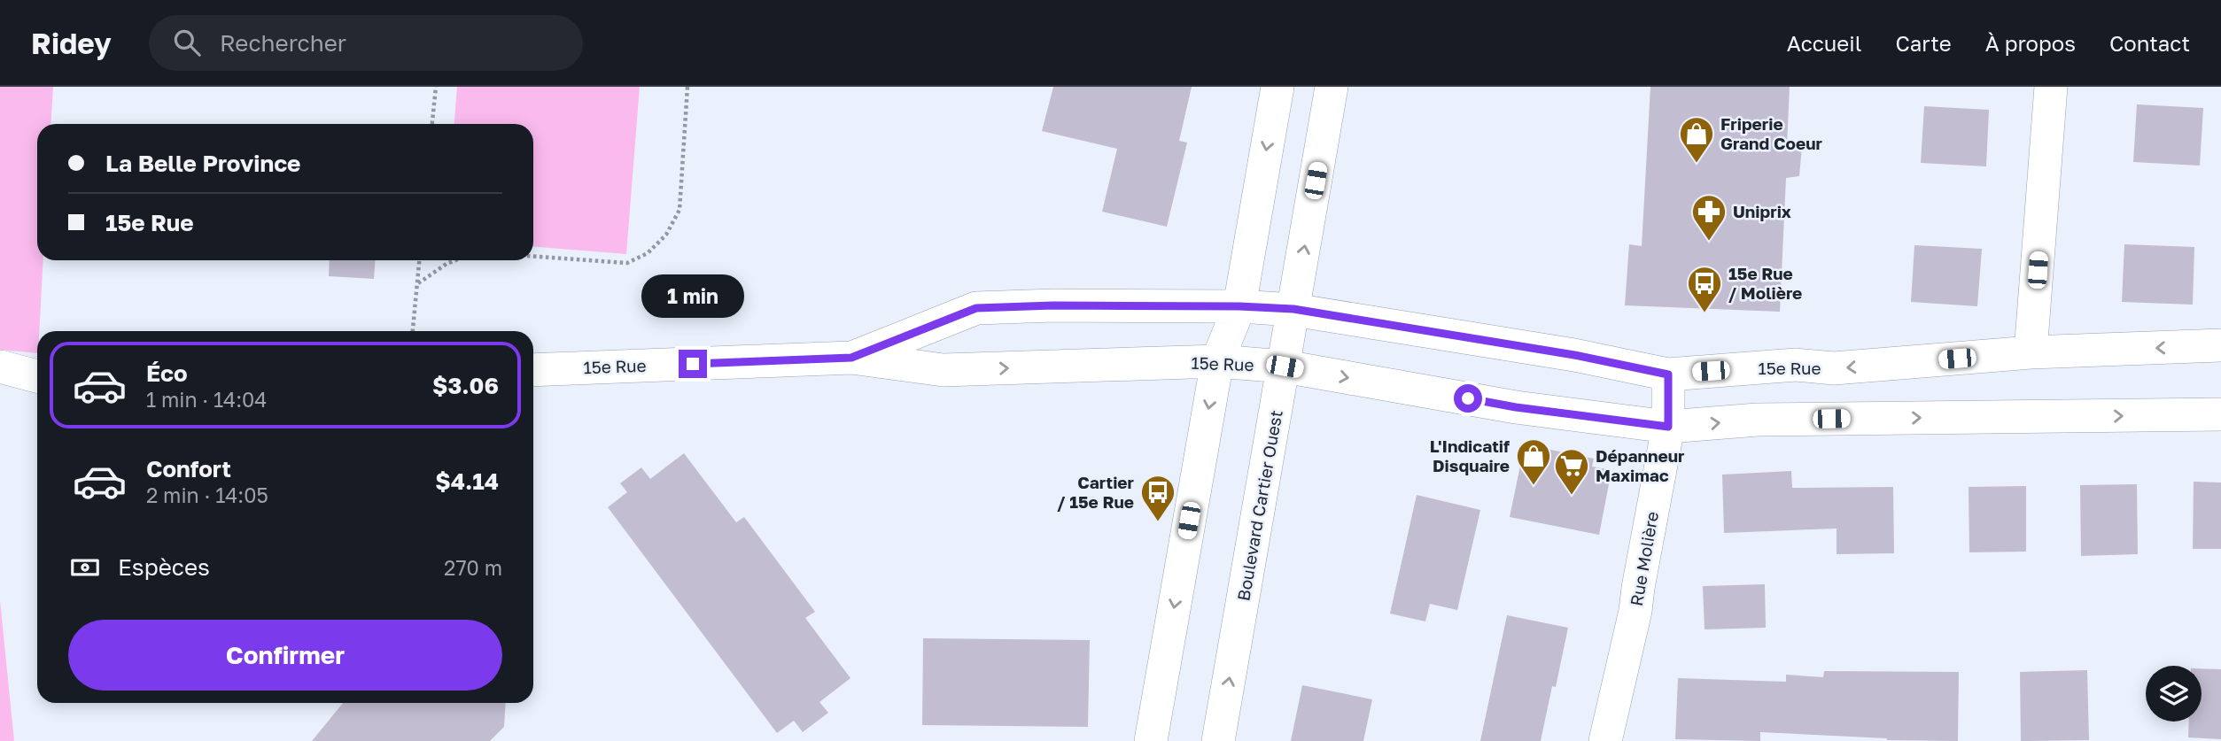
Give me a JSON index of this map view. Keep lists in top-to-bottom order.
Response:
{
  "streets": {
    "street": ["15e Rue", "Boulevard Cartier Ouest", "Rue Molière"]
  },
  "crossings": [
    ["15e Rue", "Boulevard Cartier Ouest"],
    ["15e Rue", "Rue Molière"]
  ],
  "places": {
    "shop": ["Friperie Grand Coeur", "L'Indicatif Disquaire"],
    "pharmacy": ["Uniprix"],
    "bus stop": ["15e Rue / Molière", "Cartier / 15e Rue"],
    "supermarket": ["Dépanneur Maximac"]
  },
  "page": {
    "header": "Ridey",
    "search": "Rechercher",
    "nav": [
      "Accueil",
      "Carte",
      "À propos",
      "Contact"
    ],
    "banner": ["La Belle Province", "15e Rue"],
    "bubble": "1 min",
    "list": [
      {
        "name": "Éco",
        "note": "1 min · 14:04",
        "value": "$3.06"
      },
      {
        "name": "Confort",
        "note": "2 min · 14:05",
        "value": "$4.14"
      }
    ],
    "pay": ["Espèces", "270 m"],
    "buttons": "Confirmer"
  }
}
